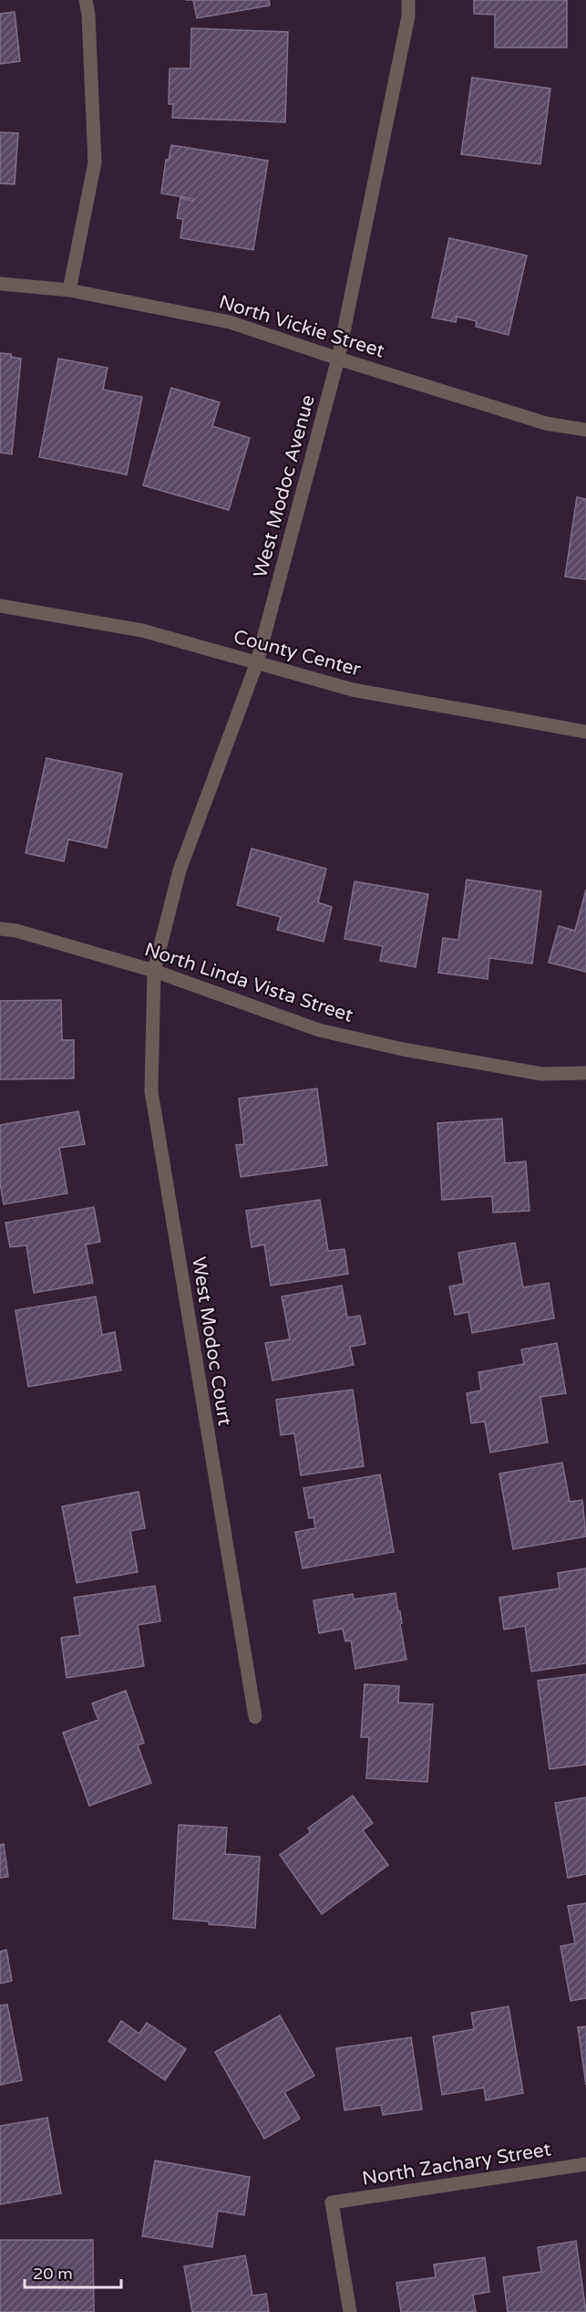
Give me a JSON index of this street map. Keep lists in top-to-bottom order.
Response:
{
  "streets": {
    "street": [
      "North Vickie Street",
      "West Modoc Avenue",
      "County Center",
      "North Linda Vista Street",
      "West Modoc Court",
      "North Zachary Street"
    ]
  },
  "crossings": [
    ["North Vickie Street", "West Modoc Avenue"],
    ["West Modoc Avenue", "County Center"],
    ["West Modoc Avenue", "North Linda Vista Street"],
    ["West Modoc Avenue", "West Modoc Court"],
    ["North Linda Vista Street", "West Modoc Court"]
  ],
  "scale_bar": "20 m"
}
